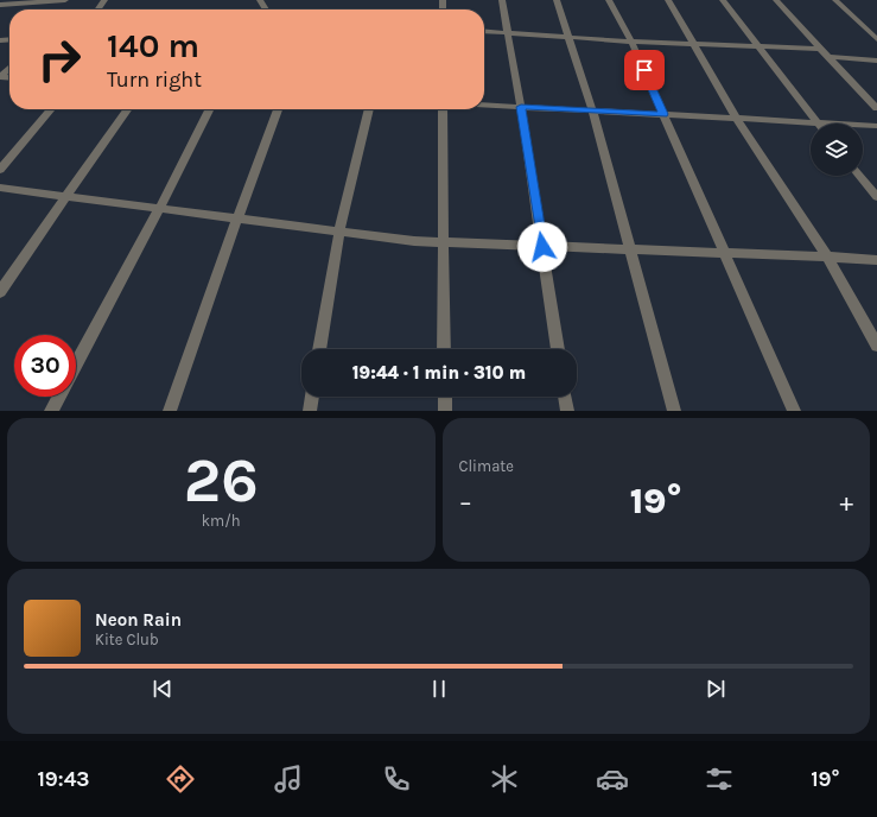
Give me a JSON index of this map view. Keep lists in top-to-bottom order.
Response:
{
  "page": {
    "turn": ["140 m", "Turn right"],
    "limit": "30",
    "trip": "19:44 · 1 min · 310 m",
    "tile": [
      ["26", "km/h"],
      "Climate"
    ],
    "heat": ["−", "19°", "+"],
    "song": ["Neon Rain", "Kite Club"],
    "tabs": ["19:43", "19°"]
  }
}
